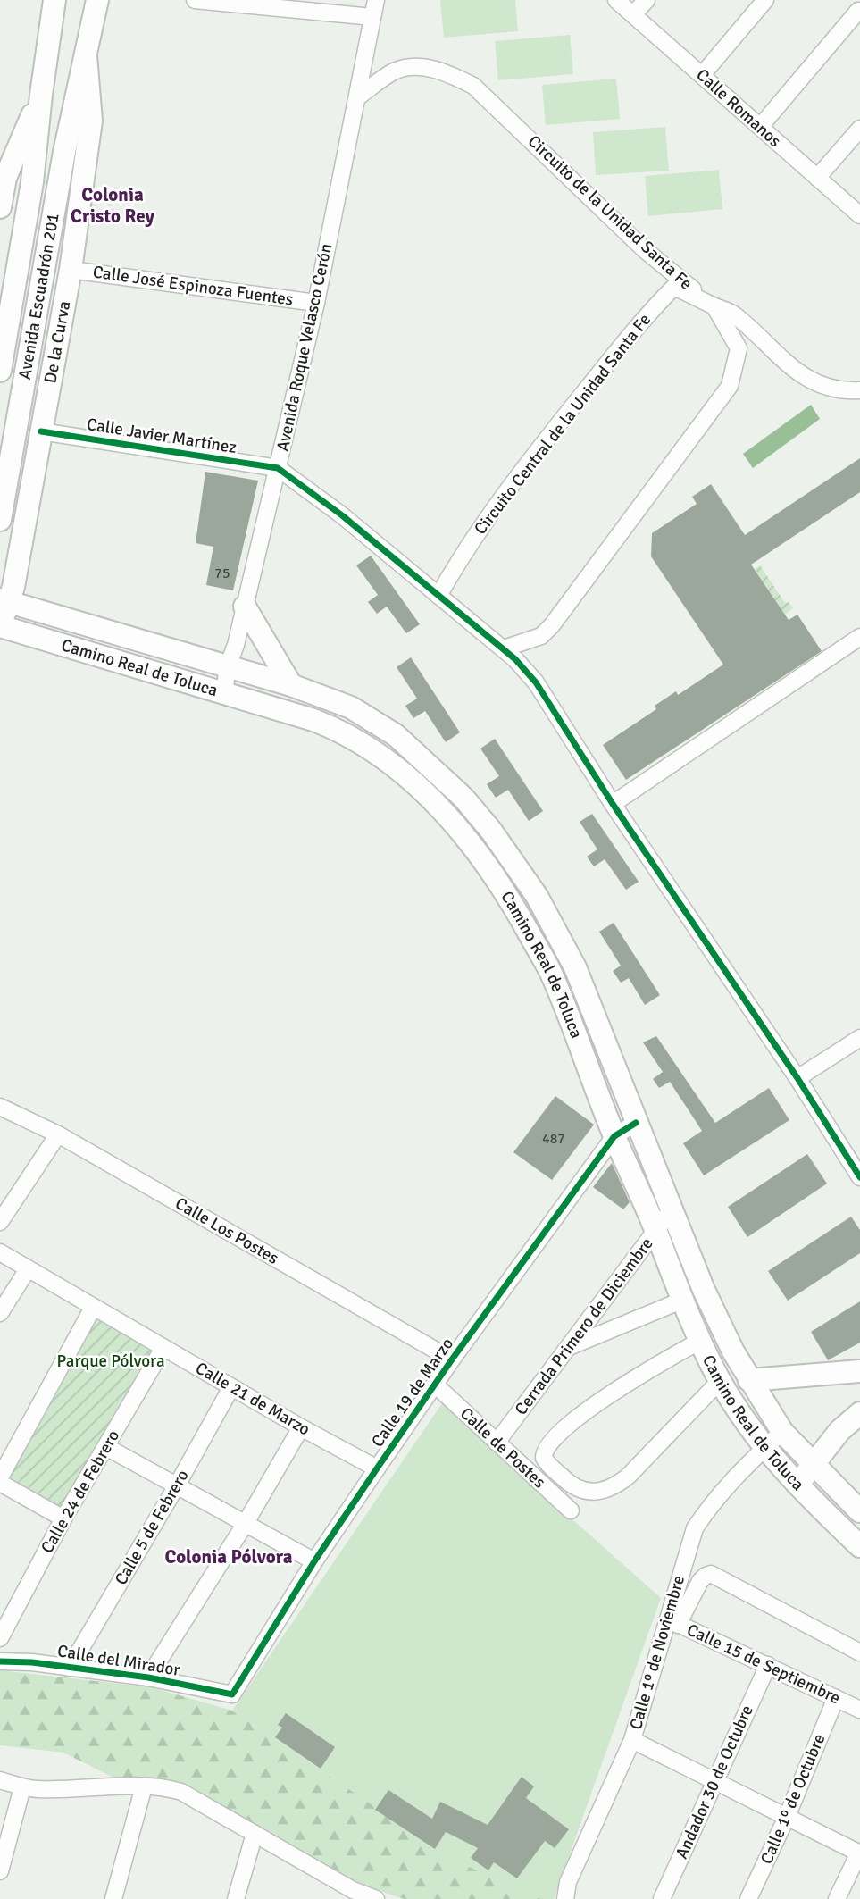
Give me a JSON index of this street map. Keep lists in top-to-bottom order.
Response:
{
  "streets": {
    "main road": ["Avenida Escuadrón 201", "De la Curva", "Camino Real de Toluca"],
    "street": [
      "Calle Romanos",
      "Circuito de la Unidad Santa Fe",
      "Calle José Espinoza Fuentes",
      "Avenida Roque Velasco Cerón",
      "Circuito Central de la Unidad Santa Fe",
      "Calle Javier Martínez",
      "Calle Los Postes",
      "Cerrada Primero de Diciembre",
      "Calle 19 de Marzo",
      "Calle 21 de Marzo",
      "Calle de Postes",
      "Calle 24 de Febrero",
      "Calle 5 de Febrero",
      "Calle 1º de Noviembre",
      "Calle del Mirador",
      "Calle 15 de Septiembre",
      "Andador 30 de Octubre",
      "Calle 1º de Octubre"
    ]
  },
  "crossings": [
    ["Circuito de la Unidad Santa Fe", "Avenida Roque Velasco Cerón"],
    ["Circuito de la Unidad Santa Fe", "Circuito Central de la Unidad Santa Fe"],
    ["Calle José Espinoza Fuentes", "De la Curva"],
    ["Calle José Espinoza Fuentes", "Avenida Roque Velasco Cerón"],
    ["Avenida Escuadrón 201", "De la Curva"],
    ["De la Curva", "Calle Javier Martínez"],
    ["De la Curva", "Camino Real de Toluca"],
    ["Avenida Roque Velasco Cerón", "Calle Javier Martínez"],
    ["Avenida Roque Velasco Cerón", "Camino Real de Toluca"],
    ["Camino Real de Toluca", "Cerrada Primero de Diciembre"],
    ["Camino Real de Toluca", "Calle 19 de Marzo"],
    ["Camino Real de Toluca", "Calle 1º de Noviembre"],
    ["Calle Los Postes", "Calle 19 de Marzo"],
    ["Cerrada Primero de Diciembre", "Calle de Postes"],
    ["Calle 19 de Marzo", "Calle 21 de Marzo"],
    ["Calle 19 de Marzo", "Calle de Postes"],
    ["Calle 19 de Marzo", "Calle del Mirador"],
    ["Calle 21 de Marzo", "Calle 24 de Febrero"],
    ["Calle 21 de Marzo", "Calle 5 de Febrero"],
    ["Calle 5 de Febrero", "Calle del Mirador"],
    ["Calle 1º de Noviembre", "Calle 15 de Septiembre"],
    ["Calle 15 de Septiembre", "Andador 30 de Octubre"],
    ["Calle 15 de Septiembre", "Calle 1º de Octubre"]
  ],
  "districts": ["Colonia Cristo Rey", "Colonia Pólvora"],
  "parks": ["Parque Pólvora"],
  "house_numbers": ["75", "487"]
}
